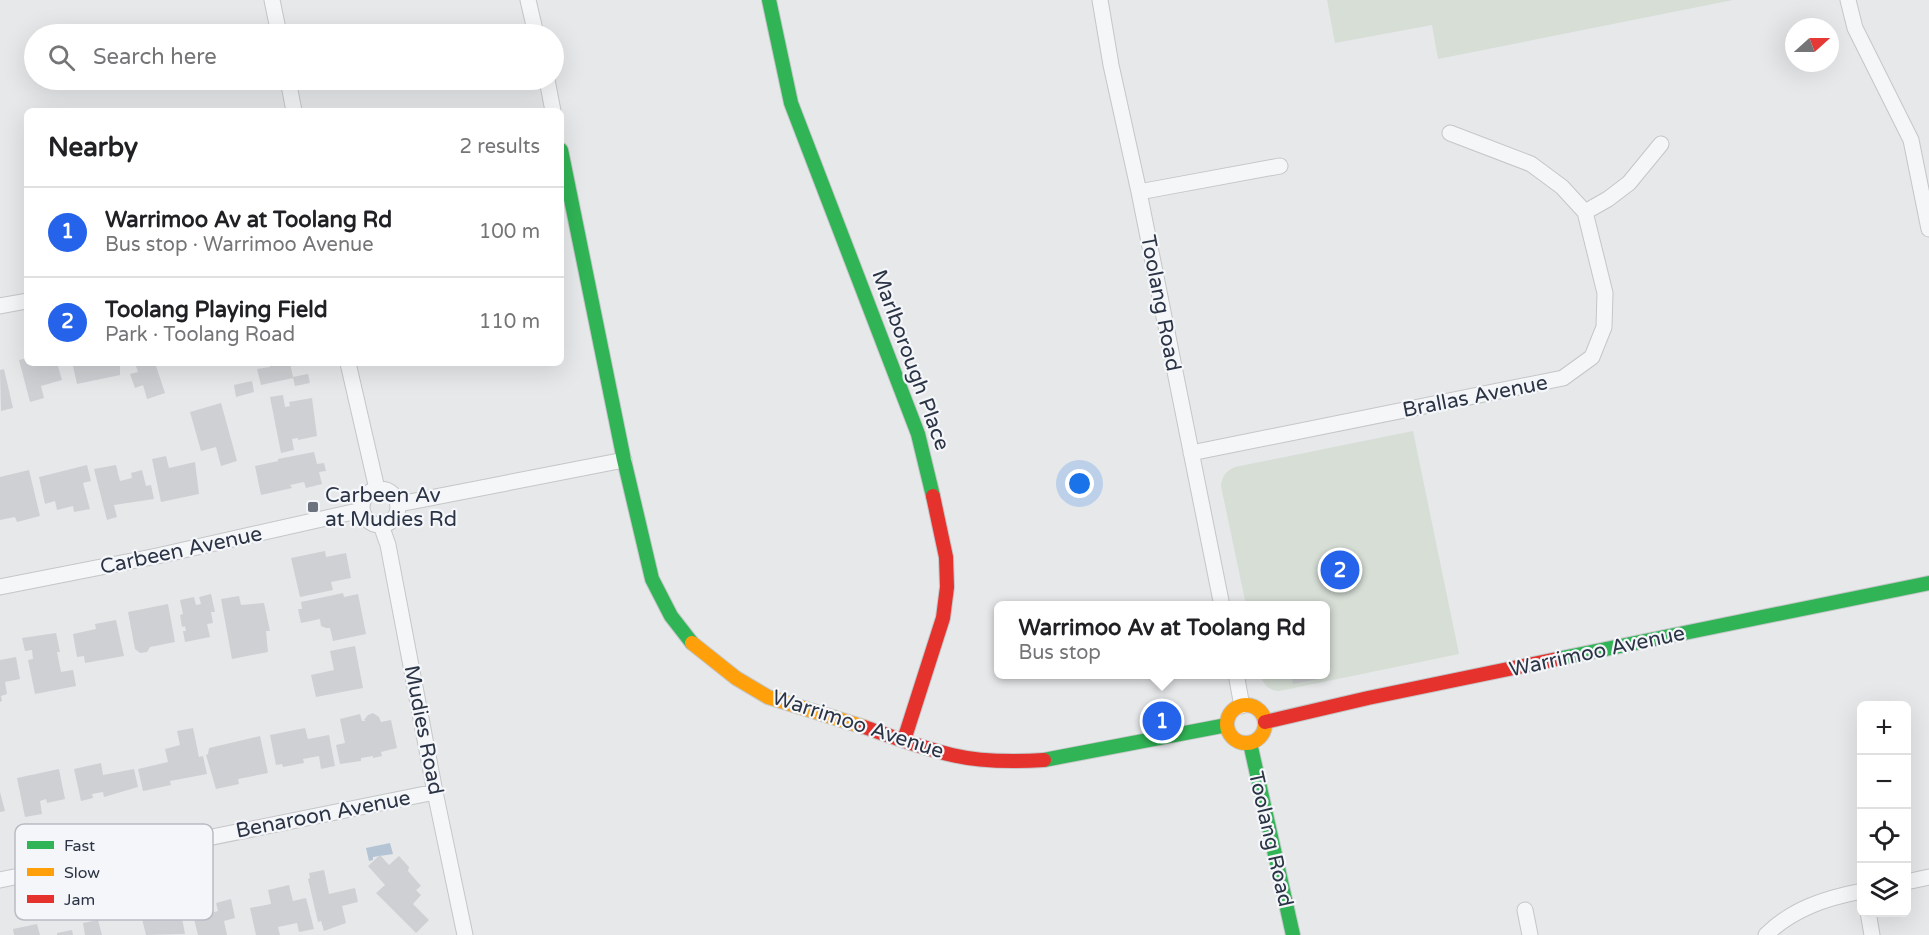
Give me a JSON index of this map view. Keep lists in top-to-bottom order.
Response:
{
  "streets": {
    "street": [
      "Toolang Road",
      "Marlborough Place",
      "Brallas Avenue",
      "Carbeen Avenue",
      "Warrimoo Avenue",
      "Mudies Road",
      "Benaroon Avenue"
    ]
  },
  "crossings": [
    ["Toolang Road", "Brallas Avenue"],
    ["Toolang Road", "Warrimoo Avenue"],
    ["Marlborough Place", "Warrimoo Avenue"],
    ["Carbeen Avenue", "Mudies Road"],
    ["Mudies Road", "Benaroon Avenue"]
  ],
  "places": {
    "transit": ["Carbeen Av at Mudies Rd"]
  },
  "legend": ["Fast", "Slow", "Jam"],
  "north": "right",
  "page": {
    "search": "Search here",
    "heading": ["Nearby", "2 results"],
    "list": [
      {
        "mark": "1",
        "name": "Warrimoo Av at Toolang Rd",
        "note": "Bus stop · Warrimoo Avenue",
        "value": "100 m"
      },
      {
        "mark": "2",
        "name": "Toolang Playing Field",
        "note": "Park · Toolang Road",
        "value": "110 m"
      }
    ],
    "pins": ["2", "1"],
    "popup": ["Warrimoo Av at Toolang Rd", "Bus stop"],
    "map_buttons": ["+", "−"]
  }
}
